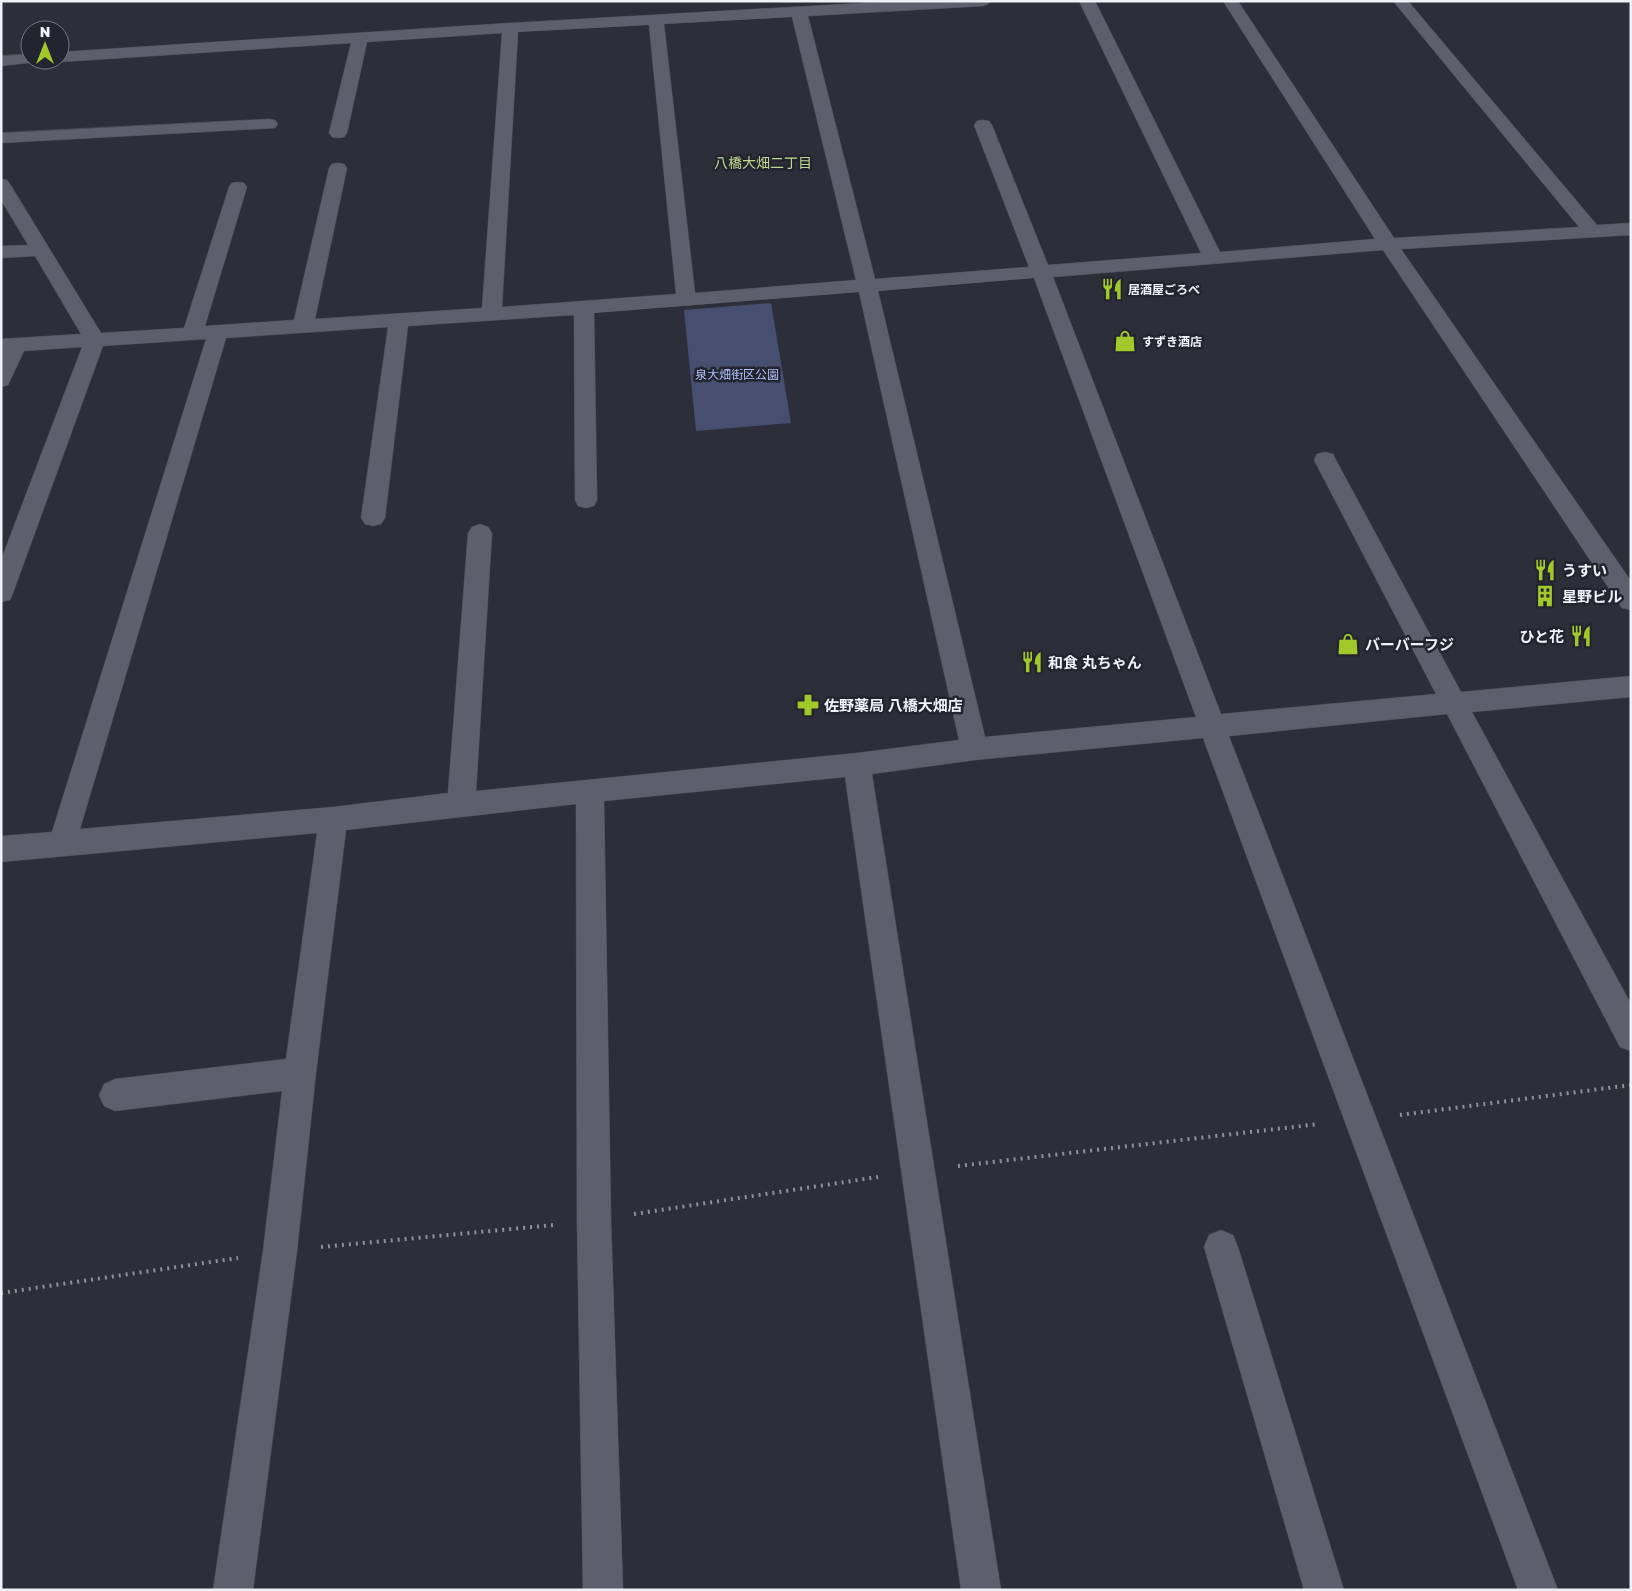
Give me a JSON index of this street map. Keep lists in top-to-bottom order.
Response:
{
  "districts": ["八橋大畑二丁目"],
  "parks": ["泉大畑街区公園"],
  "places": {
    "restaurant": [
      "居酒屋ごろべ",
      "うすい",
      "ひと花",
      "和食 丸ちゃん"
    ],
    "shop": ["すずき酒店", "バーバーフジ"],
    "building": ["星野ビル"],
    "pharmacy": ["佐野薬局 八橋大畑店"]
  },
  "north": "top"
}
